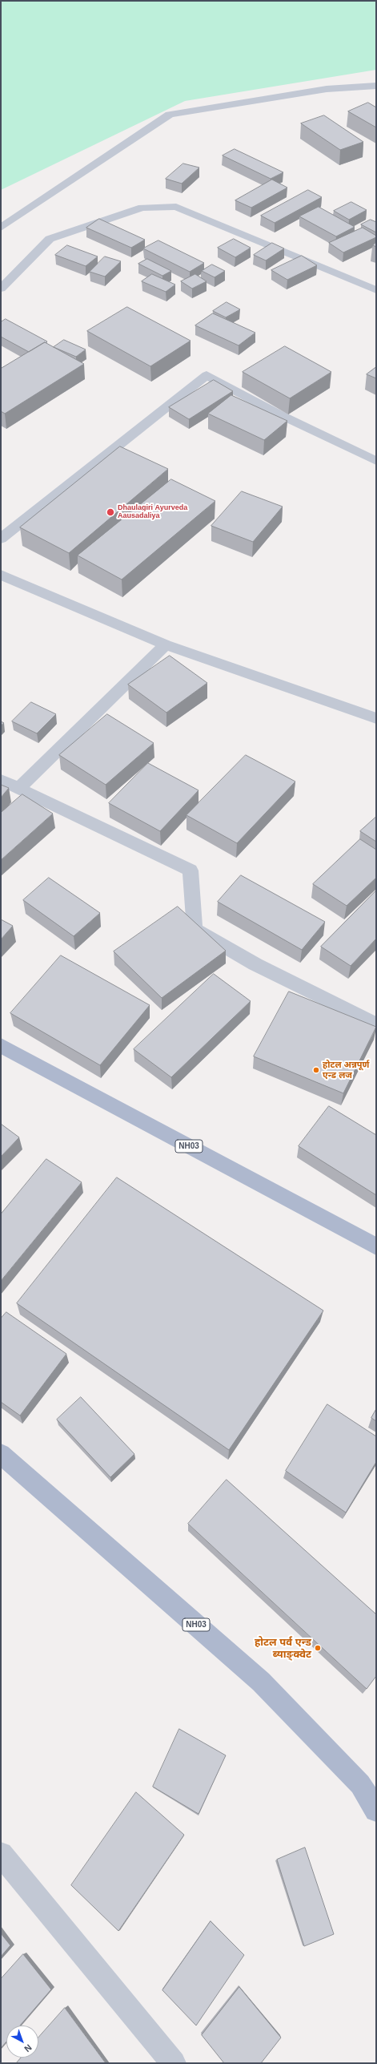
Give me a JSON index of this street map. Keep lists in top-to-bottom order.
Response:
{
  "streets": {
    "main road": ["NH03"]
  },
  "places": ["Dhaulagiri Ayurveda Aausadaliya", "होटल अन्नपूर्ण एन्ड लज", "होटल पर्व एन्ड ब्याङ्क्वेट"],
  "north": "bottom right"
}
